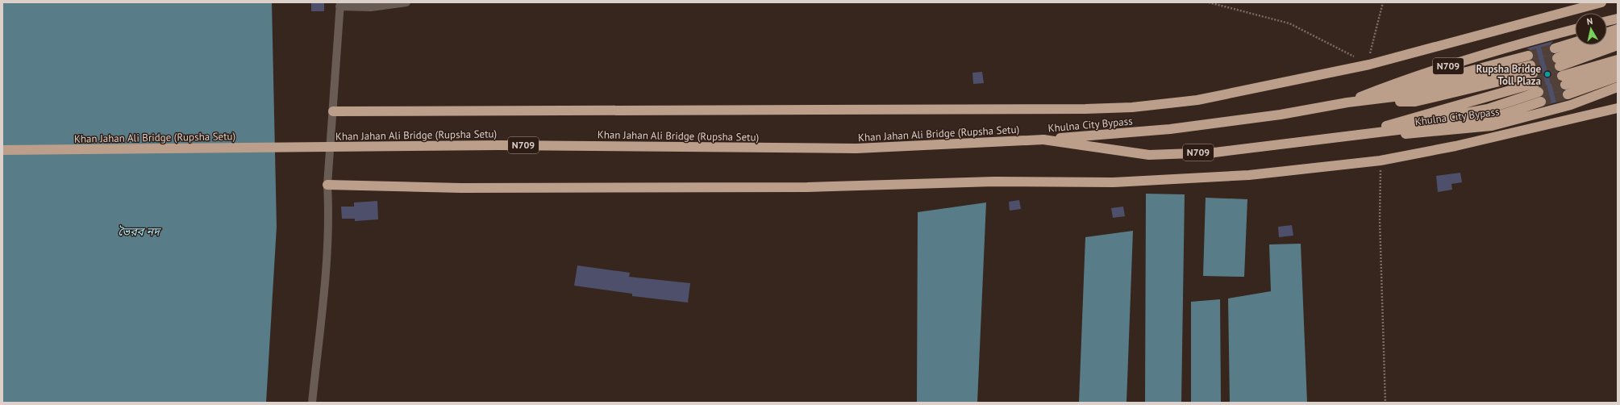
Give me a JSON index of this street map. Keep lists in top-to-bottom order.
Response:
{
  "streets": {
    "highway": ["N709", "Khulna City Bypass", "Khan Jahan Ali Bridge (Rupsha Setu)"]
  },
  "crossings": [
    ["Khulna City Bypass", "Khan Jahan Ali Bridge (Rupsha Setu)"]
  ],
  "water": ["ভৈরব নদ"],
  "places": ["Rupsha Bridge Toll Plaza"],
  "north": "top"
}
